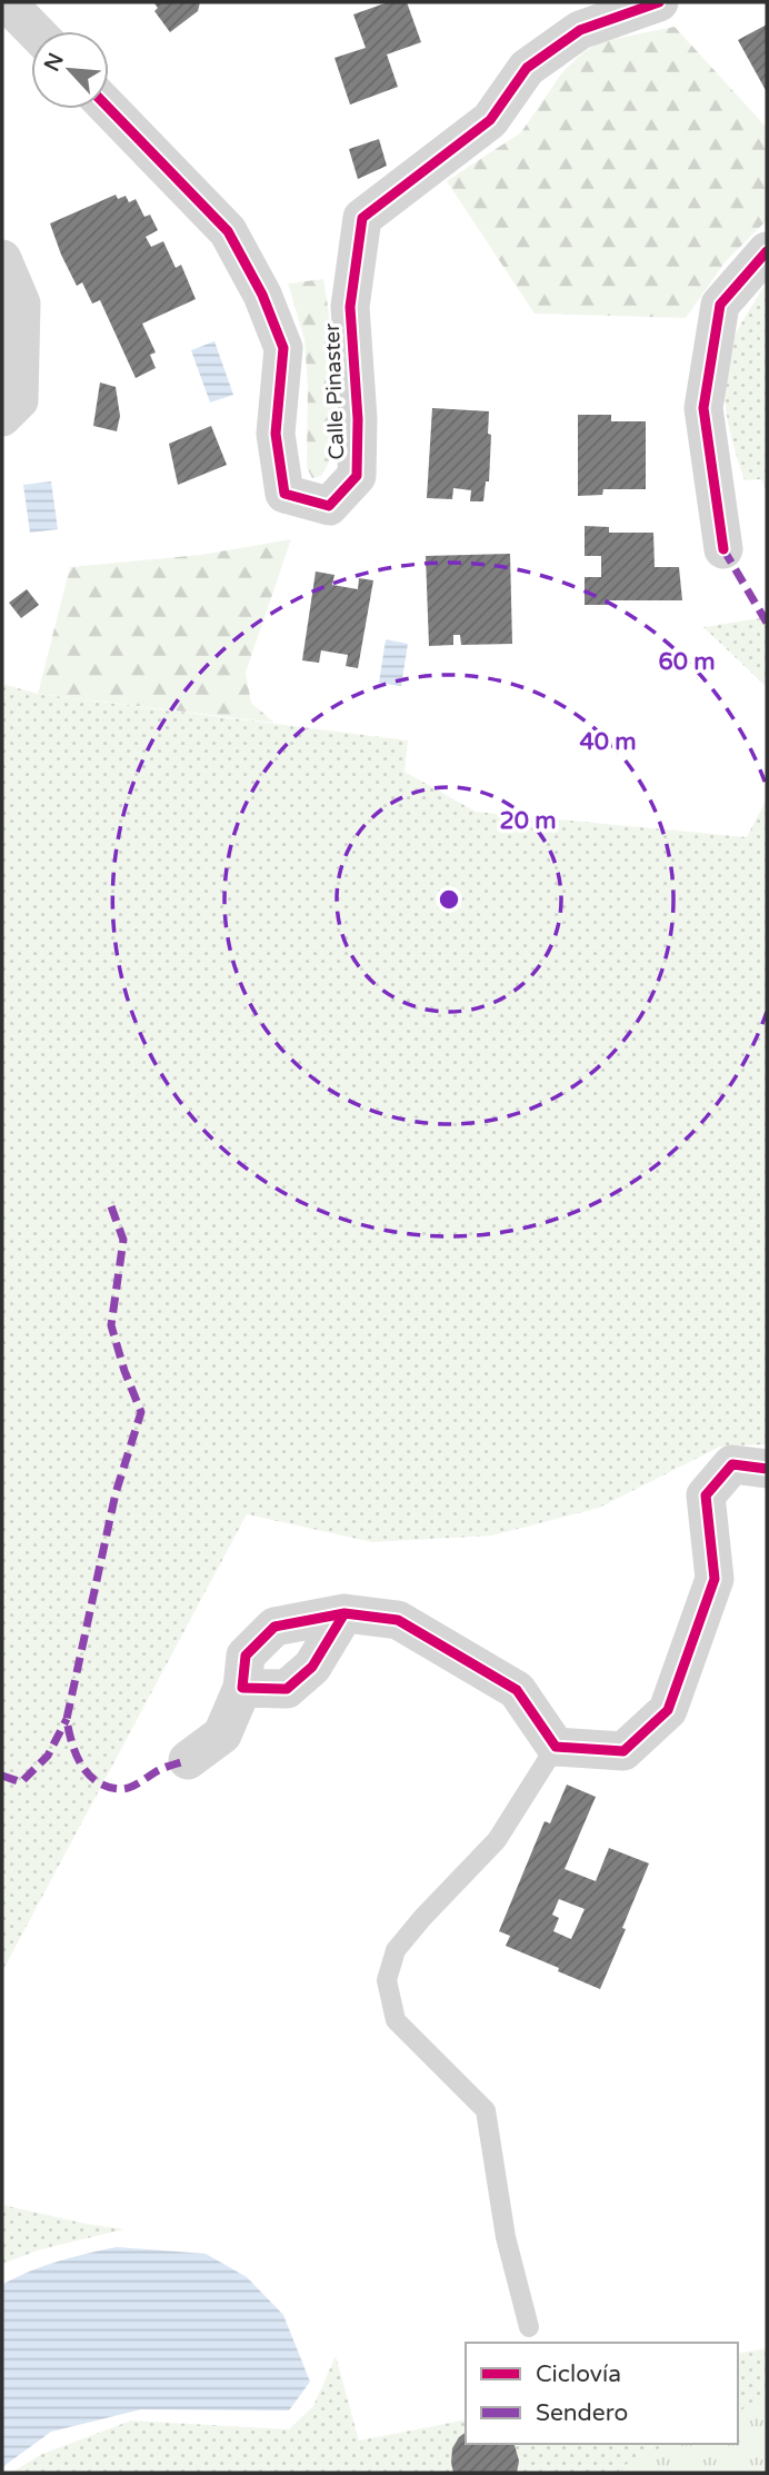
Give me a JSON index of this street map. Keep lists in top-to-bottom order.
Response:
{
  "streets": {
    "street": ["Calle Pinaster"]
  },
  "legend": ["Ciclovía", "Sendero"],
  "north": "top left",
  "rings": ["60 m", "40 m", "20 m"]
}
